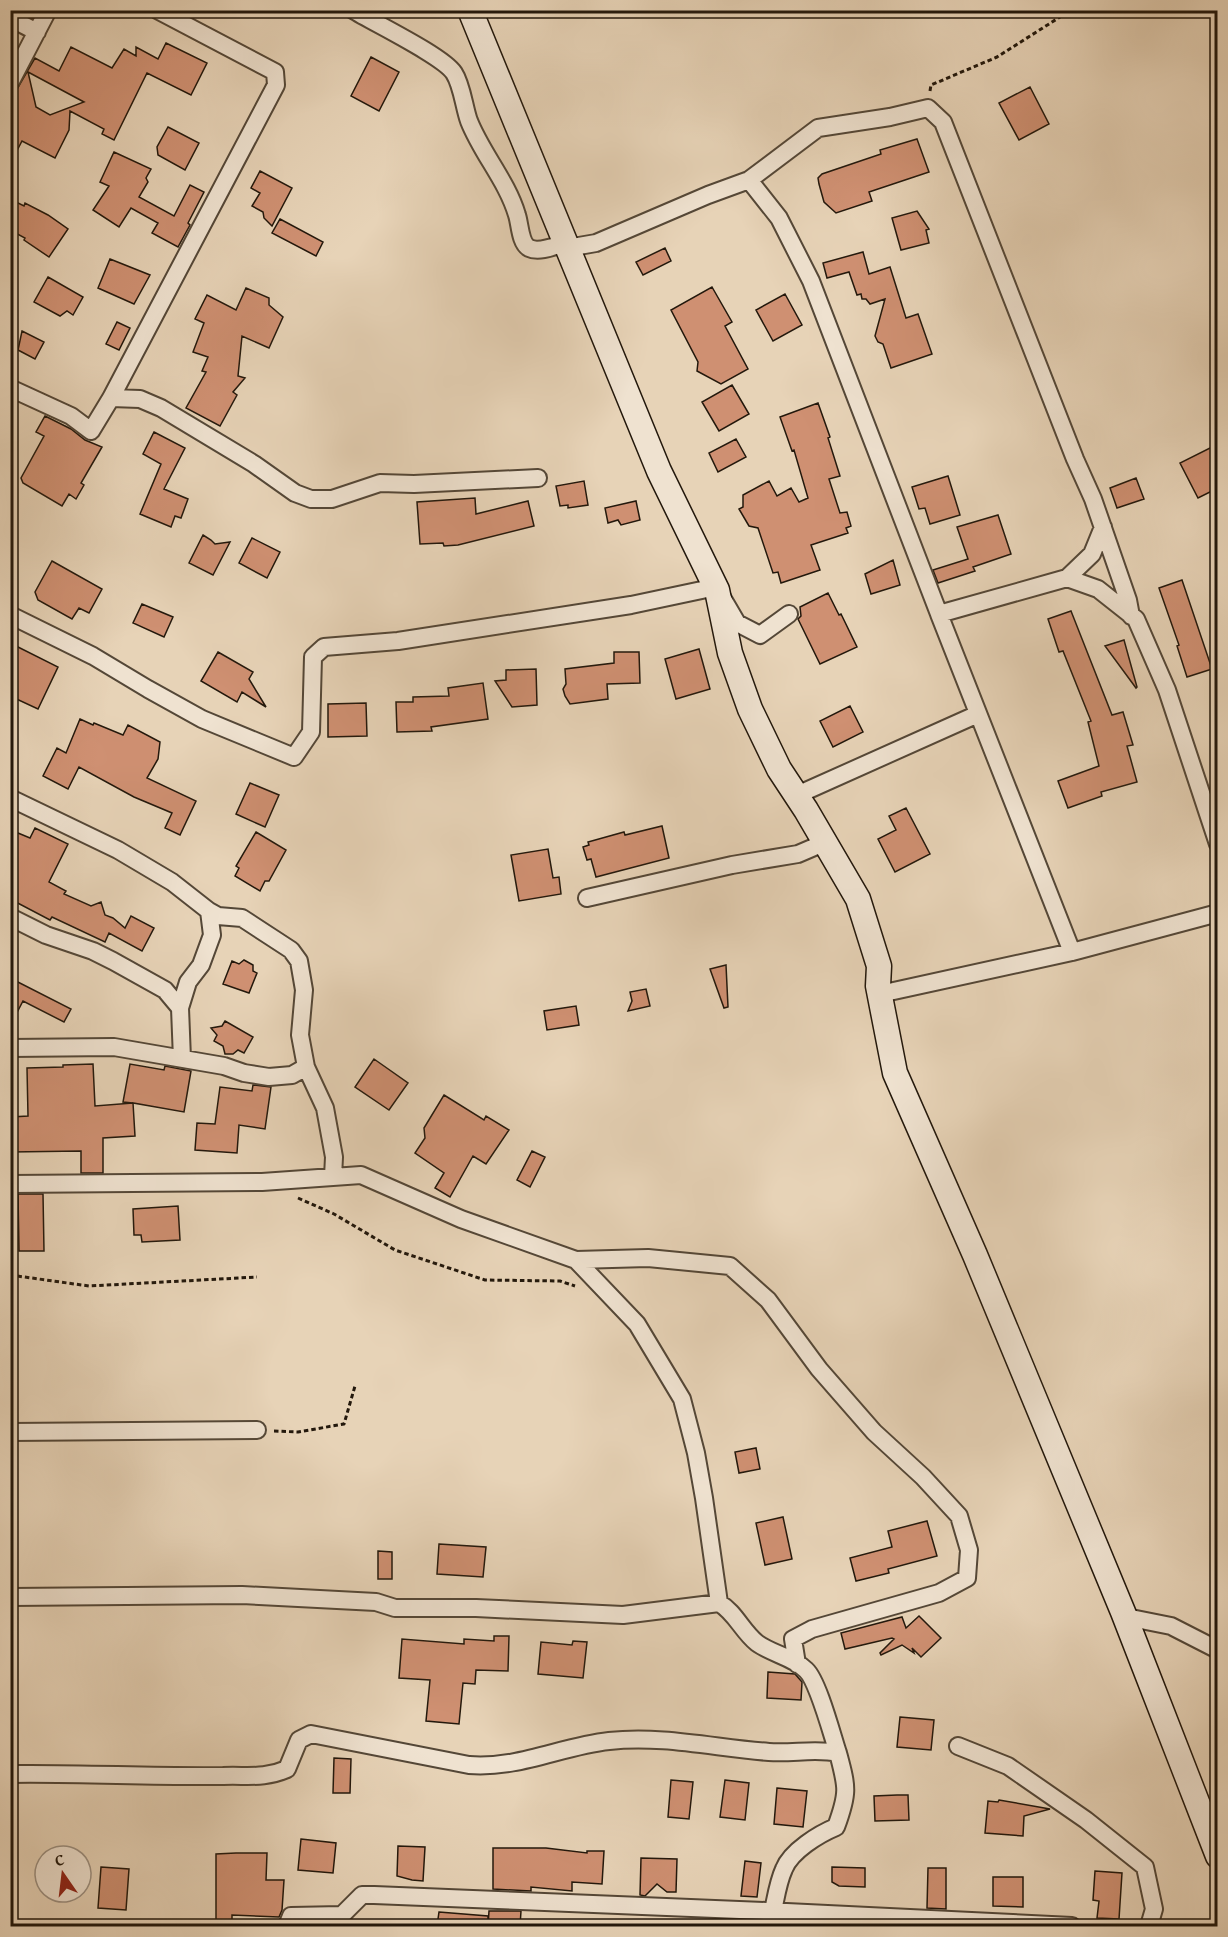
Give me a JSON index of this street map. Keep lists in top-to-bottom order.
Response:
{
  "north": "top"
}
